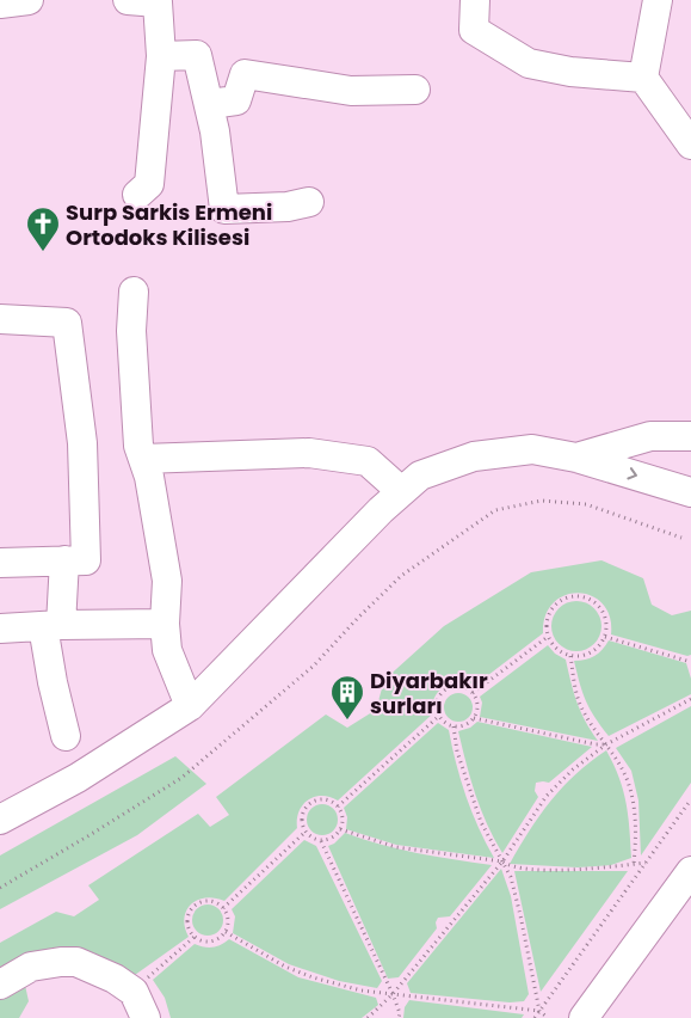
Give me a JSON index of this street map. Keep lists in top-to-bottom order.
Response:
{
  "places": {
    "church": ["Surp Sarkis Ermeni Ortodoks Kilisesi"],
    "building": ["Diyarbakır surları"]
  }
}
